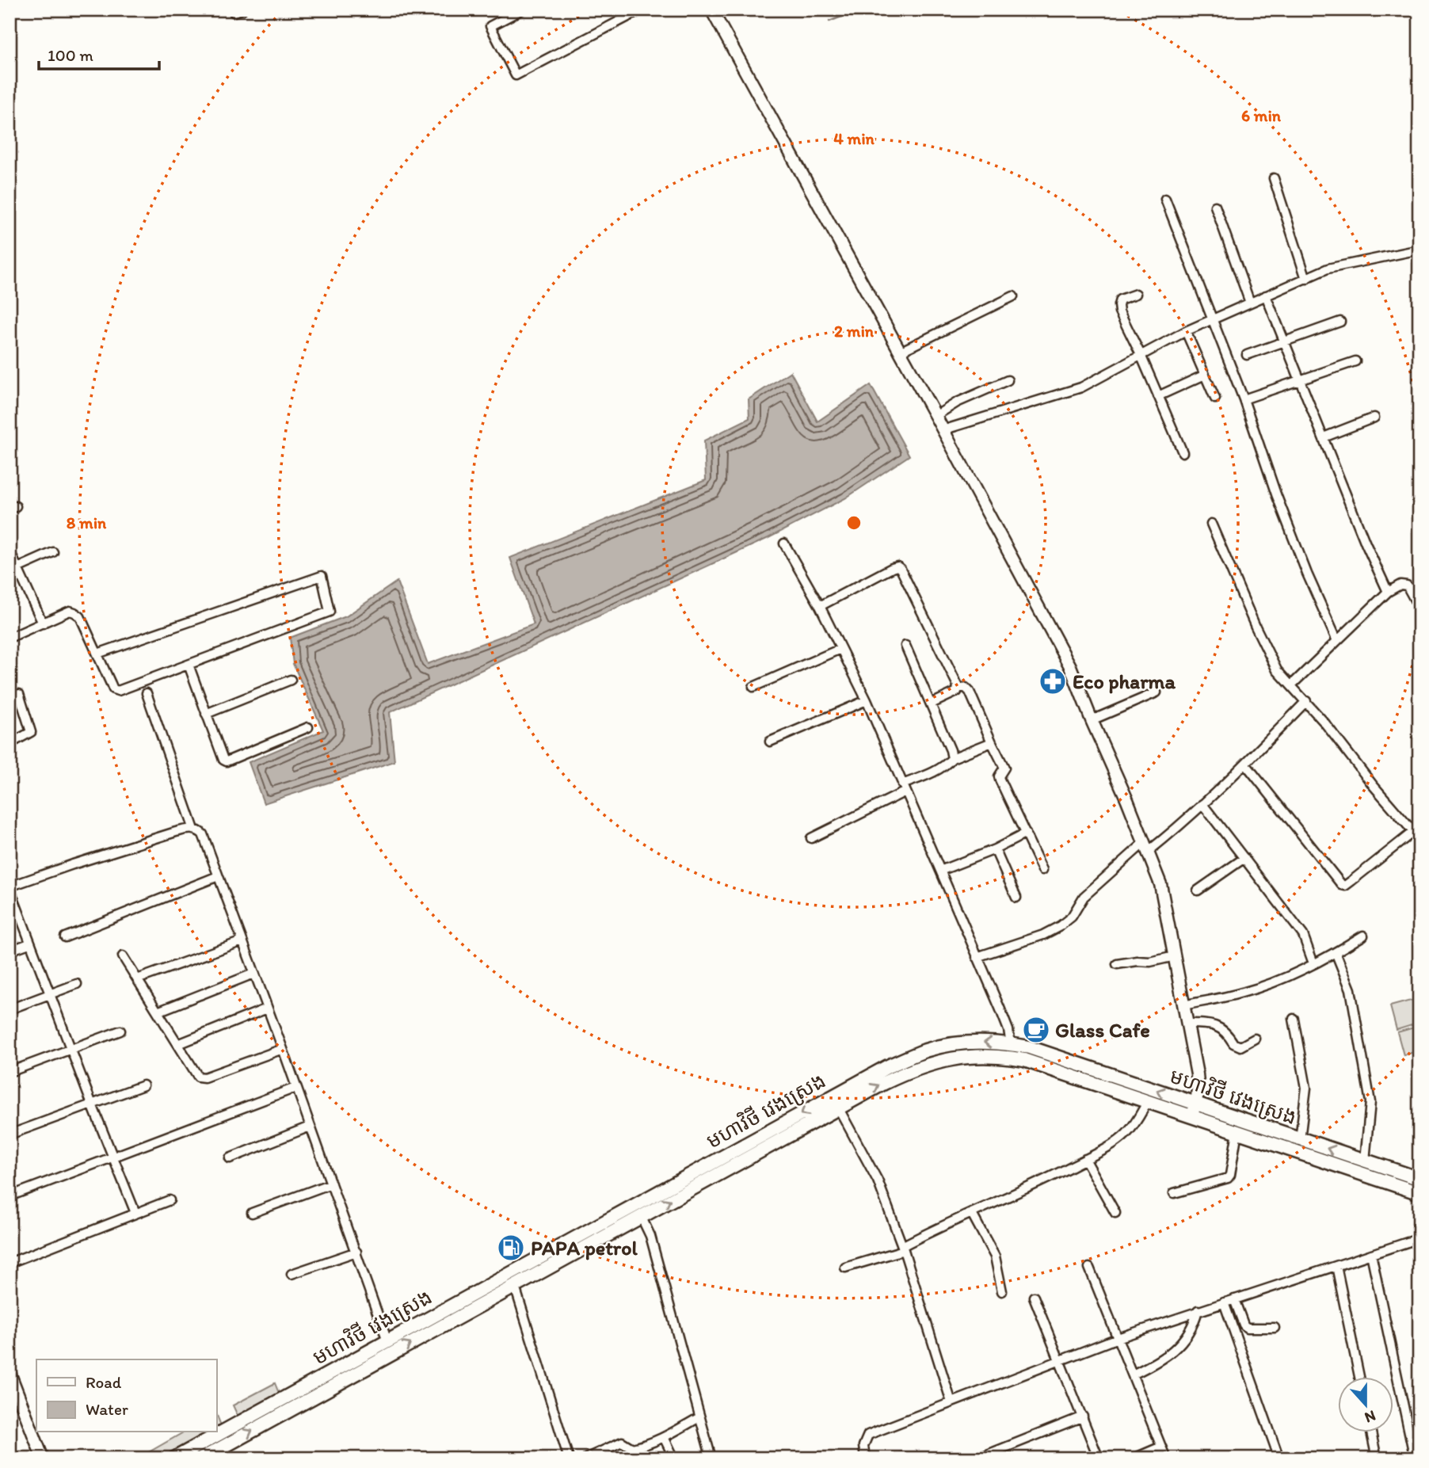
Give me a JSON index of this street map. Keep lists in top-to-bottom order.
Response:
{
  "streets": {
    "main road": ["មហាវិថី វេងស្រេង"]
  },
  "places": {
    "pharmacy": ["Eco pharma"],
    "cafe": ["Glass Cafe"],
    "fuel station": ["PAPA petrol"]
  },
  "legend": ["Road", "Water"],
  "scale_bar": "100 m",
  "north": "bottom",
  "rings": [
    "6 min",
    "4 min",
    "2 min",
    "8 min"
  ]
}
